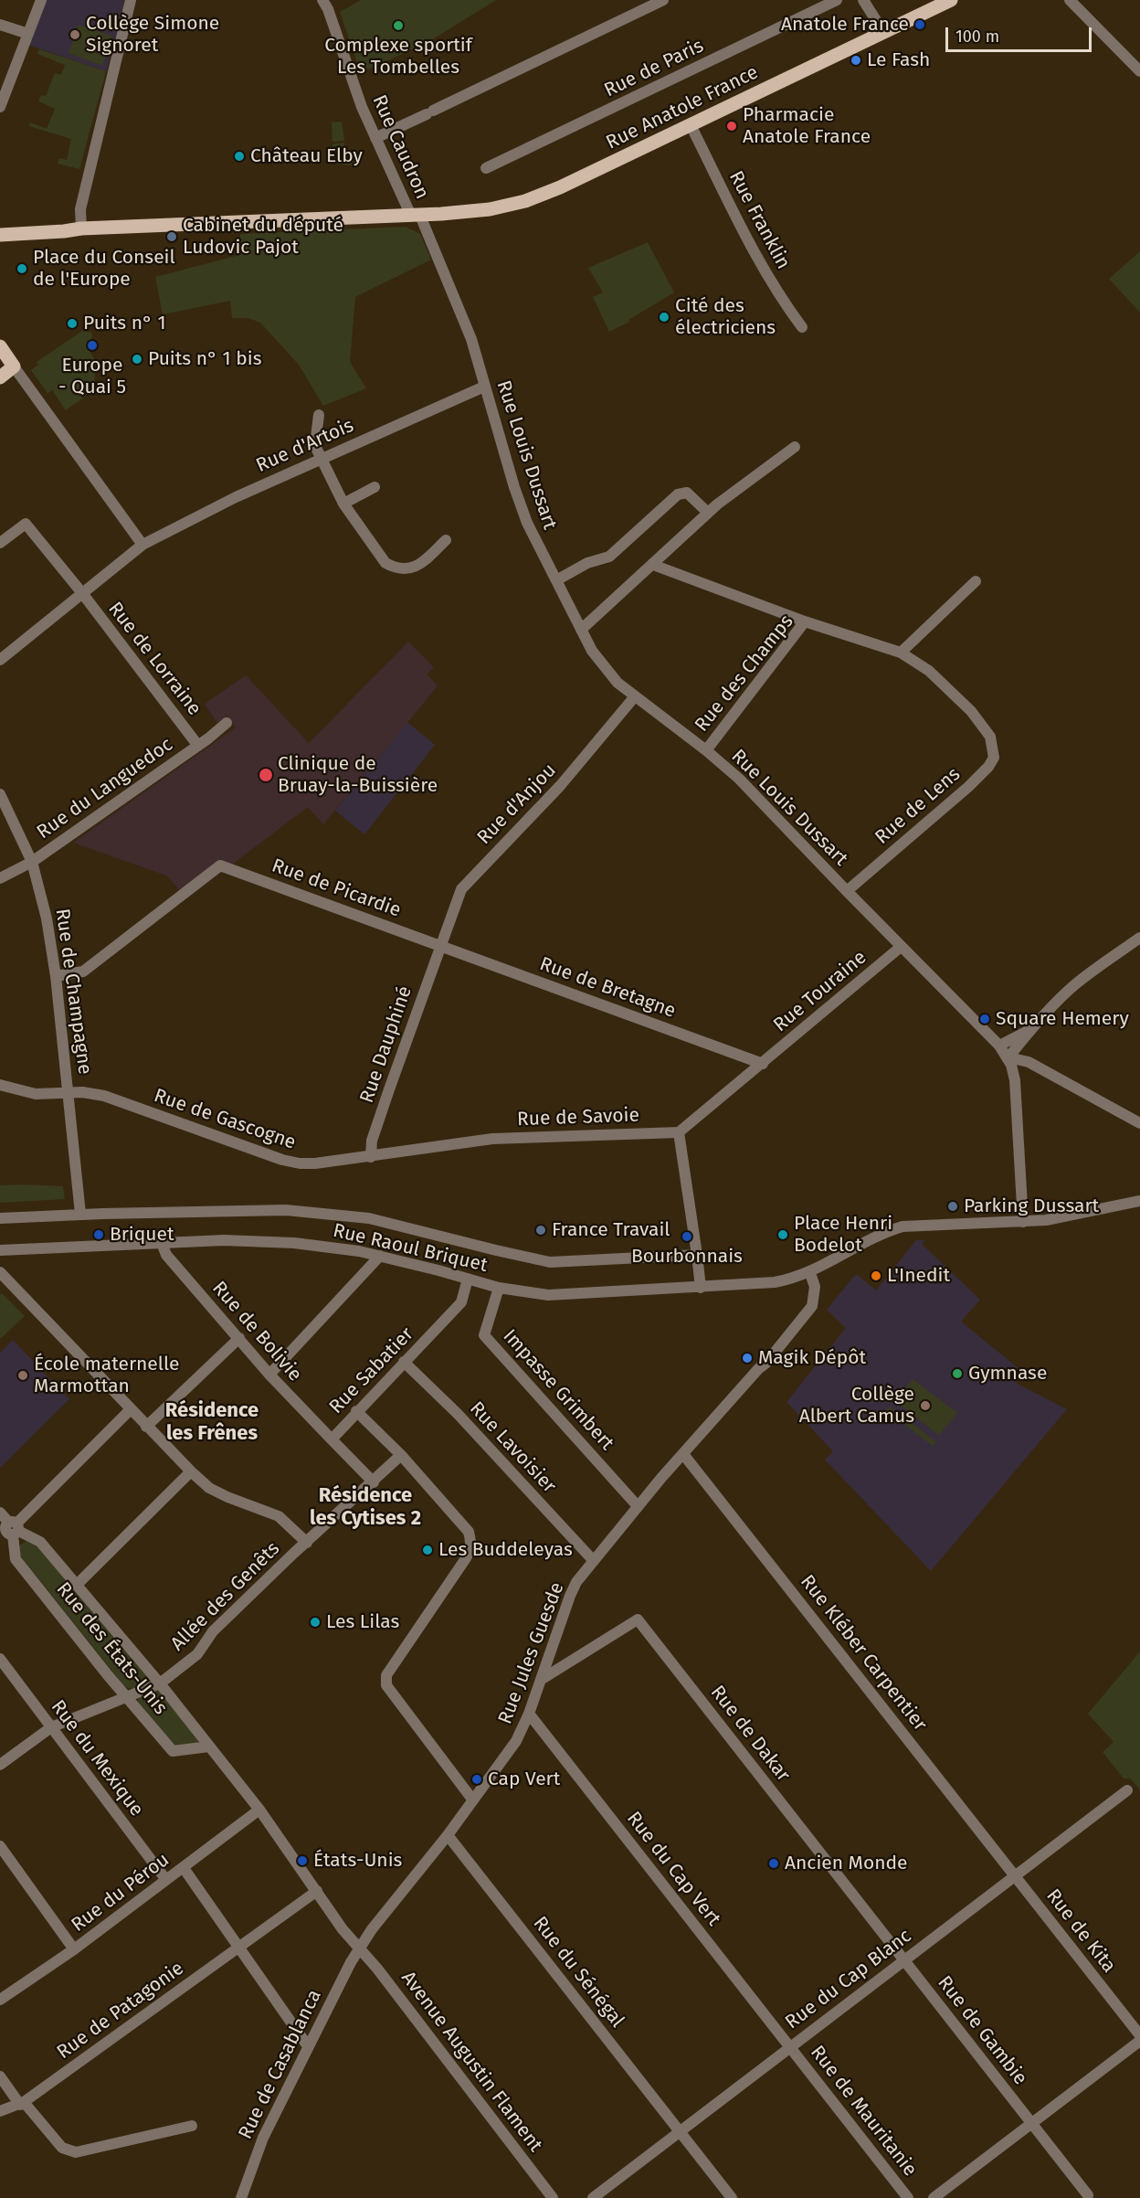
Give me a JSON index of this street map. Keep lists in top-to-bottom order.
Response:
{
  "streets": {
    "main road": ["Rue Anatole France"],
    "street": [
      "Rue de Paris",
      "Rue Caudron",
      "Rue Franklin",
      "Rue d'Artois",
      "Rue Louis Dussart",
      "Rue de Lorraine",
      "Rue des Champs",
      "Rue du Languedoc",
      "Rue d'Anjou",
      "Rue de Lens",
      "Rue de Picardie",
      "Rue de Bretagne",
      "Rue de Champagne",
      "Rue Touraine",
      "Rue Dauphiné",
      "Rue de Savoie",
      "Rue de Gascogne",
      "Rue Raoul Briquet",
      "Rue de Bolivie",
      "Rue Sabatier",
      "Impasse Grimbert",
      "Rue Lavoisier",
      "Allée des Genêts",
      "Rue des États-Unis",
      "Rue Jules Guesde",
      "Rue Kléber Carpentier",
      "Rue de Dakar",
      "Rue du Mexique",
      "Rue du Cap Vert",
      "Rue du Pérou",
      "Rue de Kita",
      "Rue du Sénégal",
      "Rue du Cap Blanc",
      "Rue de Patagonie",
      "Rue de Gambie",
      "Avenue Augustin Flament",
      "Rue de Casablanca",
      "Rue de Mauritanie"
    ]
  },
  "crossings": [
    ["Rue Anatole France", "Rue Caudron"],
    ["Rue Anatole France", "Rue Franklin"],
    ["Rue Anatole France", "Rue Louis Dussart"],
    ["Rue Caudron", "Rue Louis Dussart"],
    ["Rue d'Artois", "Rue Louis Dussart"],
    ["Rue d'Artois", "Rue de Lorraine"],
    ["Rue Louis Dussart", "Rue des Champs"],
    ["Rue Louis Dussart", "Rue d'Anjou"],
    ["Rue Louis Dussart", "Rue de Lens"],
    ["Rue Louis Dussart", "Rue Touraine"],
    ["Rue de Lorraine", "Rue du Languedoc"],
    ["Rue des Champs", "Rue de Lens"],
    ["Rue du Languedoc", "Rue de Champagne"],
    ["Rue d'Anjou", "Rue de Picardie"],
    ["Rue d'Anjou", "Rue de Bretagne"],
    ["Rue d'Anjou", "Rue Dauphiné"],
    ["Rue de Picardie", "Rue de Bretagne"],
    ["Rue de Picardie", "Rue de Champagne"],
    ["Rue de Picardie", "Rue Dauphiné"],
    ["Rue de Bretagne", "Rue Touraine"],
    ["Rue de Bretagne", "Rue Dauphiné"],
    ["Rue de Champagne", "Rue de Gascogne"],
    ["Rue Dauphiné", "Rue de Savoie"],
    ["Rue Dauphiné", "Rue de Gascogne"],
    ["Rue de Savoie", "Rue de Gascogne"],
    ["Rue Raoul Briquet", "Rue de Bolivie"],
    ["Rue Raoul Briquet", "Rue Sabatier"],
    ["Rue Raoul Briquet", "Impasse Grimbert"],
    ["Rue Raoul Briquet", "Rue Jules Guesde"],
    ["Rue de Bolivie", "Rue Sabatier"],
    ["Rue Sabatier", "Rue Lavoisier"],
    ["Rue Sabatier", "Allée des Genêts"],
    ["Impasse Grimbert", "Rue Jules Guesde"],
    ["Rue Lavoisier", "Rue Jules Guesde"],
    ["Allée des Genêts", "Rue des États-Unis"],
    ["Allée des Genêts", "Rue du Mexique"],
    ["Rue des États-Unis", "Rue Jules Guesde"],
    ["Rue des États-Unis", "Rue du Pérou"],
    ["Rue des États-Unis", "Rue de Patagonie"],
    ["Rue des États-Unis", "Avenue Augustin Flament"],
    ["Rue des États-Unis", "Rue de Casablanca"],
    ["Rue Jules Guesde", "Rue Kléber Carpentier"],
    ["Rue Jules Guesde", "Rue de Dakar"],
    ["Rue Jules Guesde", "Rue du Cap Vert"],
    ["Rue Jules Guesde", "Rue du Sénégal"],
    ["Rue Jules Guesde", "Avenue Augustin Flament"],
    ["Rue Jules Guesde", "Rue de Casablanca"],
    ["Rue Kléber Carpentier", "Rue de Kita"],
    ["Rue Kléber Carpentier", "Rue du Cap Blanc"],
    ["Rue de Dakar", "Rue du Cap Blanc"],
    ["Rue de Dakar", "Rue de Gambie"],
    ["Rue du Mexique", "Rue du Pérou"],
    ["Rue du Cap Vert", "Rue du Cap Blanc"],
    ["Rue du Cap Vert", "Rue de Mauritanie"],
    ["Rue de Kita", "Rue du Cap Blanc"],
    ["Rue du Sénégal", "Rue du Cap Blanc"],
    ["Rue du Cap Blanc", "Rue de Gambie"],
    ["Rue du Cap Blanc", "Rue de Mauritanie"],
    ["Avenue Augustin Flament", "Rue de Casablanca"]
  ],
  "districts": ["Résidence les Frênes", "Résidence les Cytises 2"],
  "places": [
    "Anatole France",
    "Complexe sportif Les Tombelles",
    "Collège Simone Signoret",
    "Le Fash",
    "Pharmacie Anatole France",
    "Château Elby",
    "Cabinet du député Ludovic Pajot",
    "Place du Conseil de l'Europe",
    "Cité des électriciens",
    "Puits n° 1",
    "Europe - Quai 5",
    "Puits n° 1 bis",
    "Clinique de Bruay-la-Buissière",
    "Square Hemery",
    "Parking Dussart",
    "France Travail",
    "Briquet",
    "Place Henri Bodelot",
    "Bourbonnais",
    "L'Inedit",
    "Magik Dépôt",
    "Gymnase",
    "École maternelle Marmottan",
    "Collège Albert Camus",
    "Les Buddeleyas",
    "Les Lilas",
    "Cap Vert",
    "États-Unis",
    "Ancien Monde"
  ],
  "scale_bar": "100 m"
}
